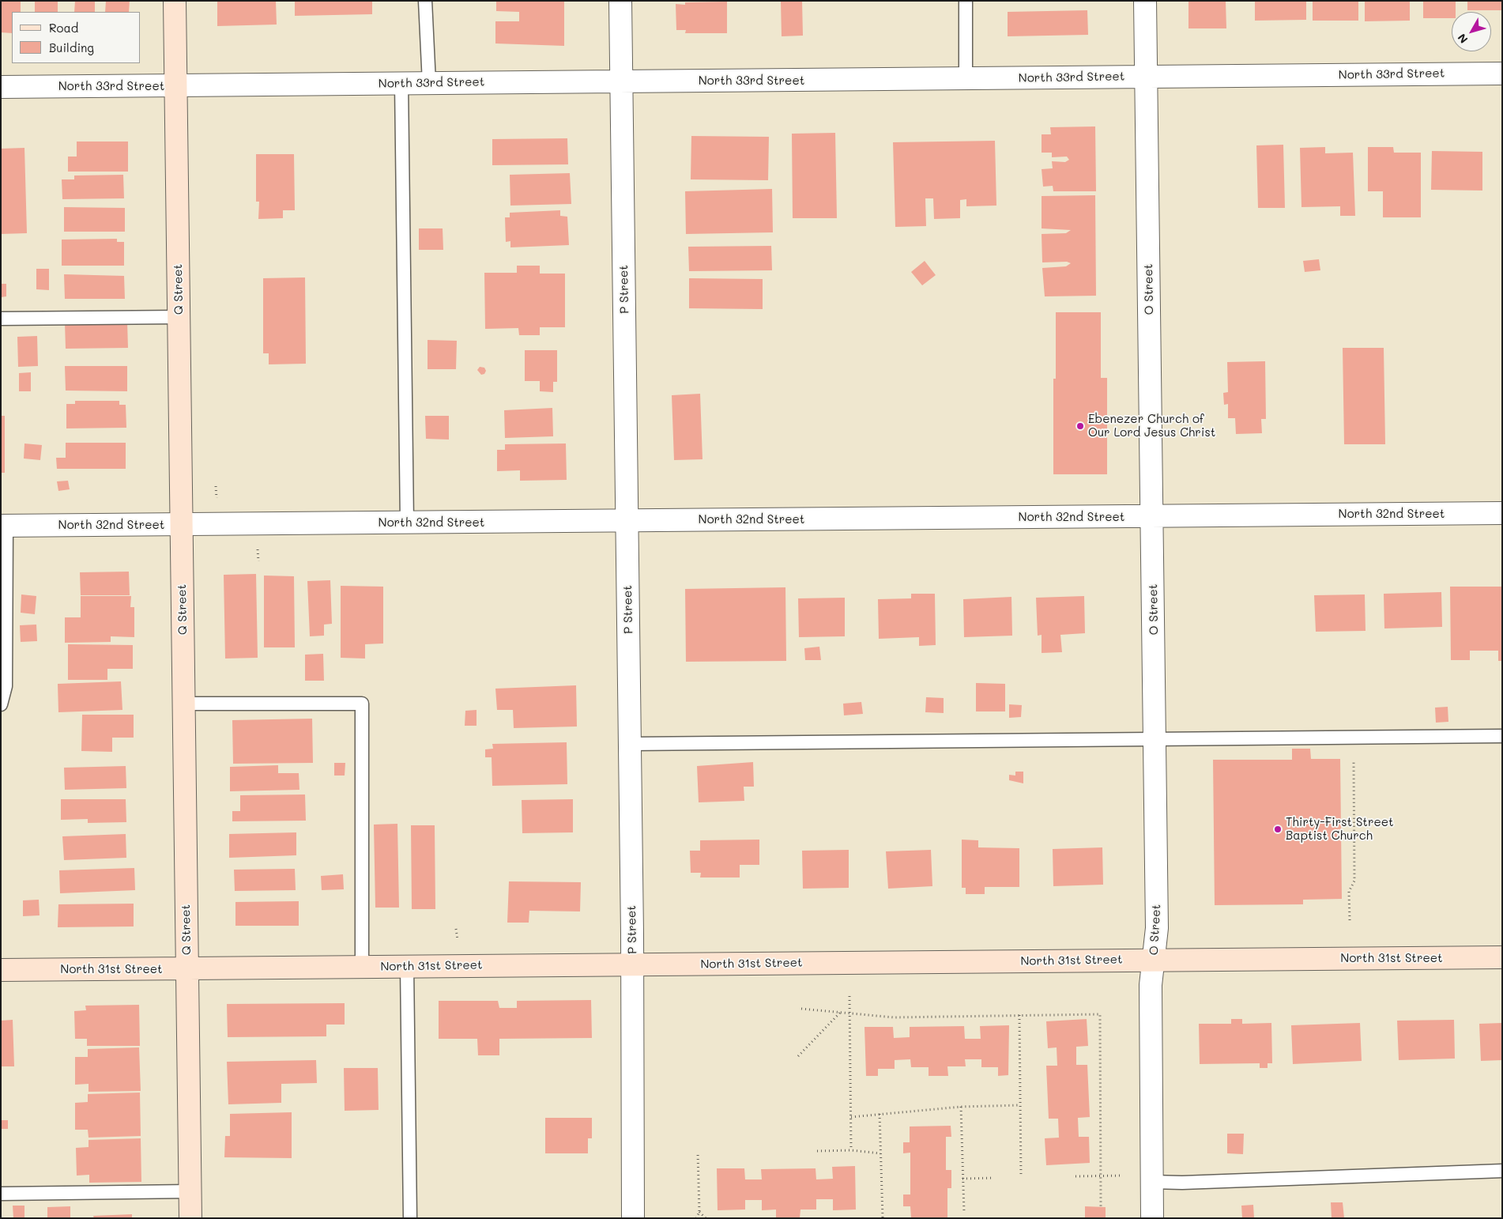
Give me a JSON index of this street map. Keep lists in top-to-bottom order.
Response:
{
  "streets": {
    "street": [
      "North 33rd Street",
      "Q Street",
      "P Street",
      "O Street",
      "North 32nd Street",
      "North 31st Street"
    ]
  },
  "crossings": [
    ["North 33rd Street", "Q Street"],
    ["North 33rd Street", "P Street"],
    ["North 33rd Street", "O Street"],
    ["Q Street", "North 32nd Street"],
    ["Q Street", "North 31st Street"],
    ["P Street", "North 32nd Street"],
    ["P Street", "North 31st Street"],
    ["O Street", "North 32nd Street"],
    ["O Street", "North 31st Street"]
  ],
  "places": ["Ebenezer Church of Our Lord Jesus Christ", "Thirty-First Street Baptist Church"],
  "legend": ["Road", "Building"],
  "north": "bottom left"
}
